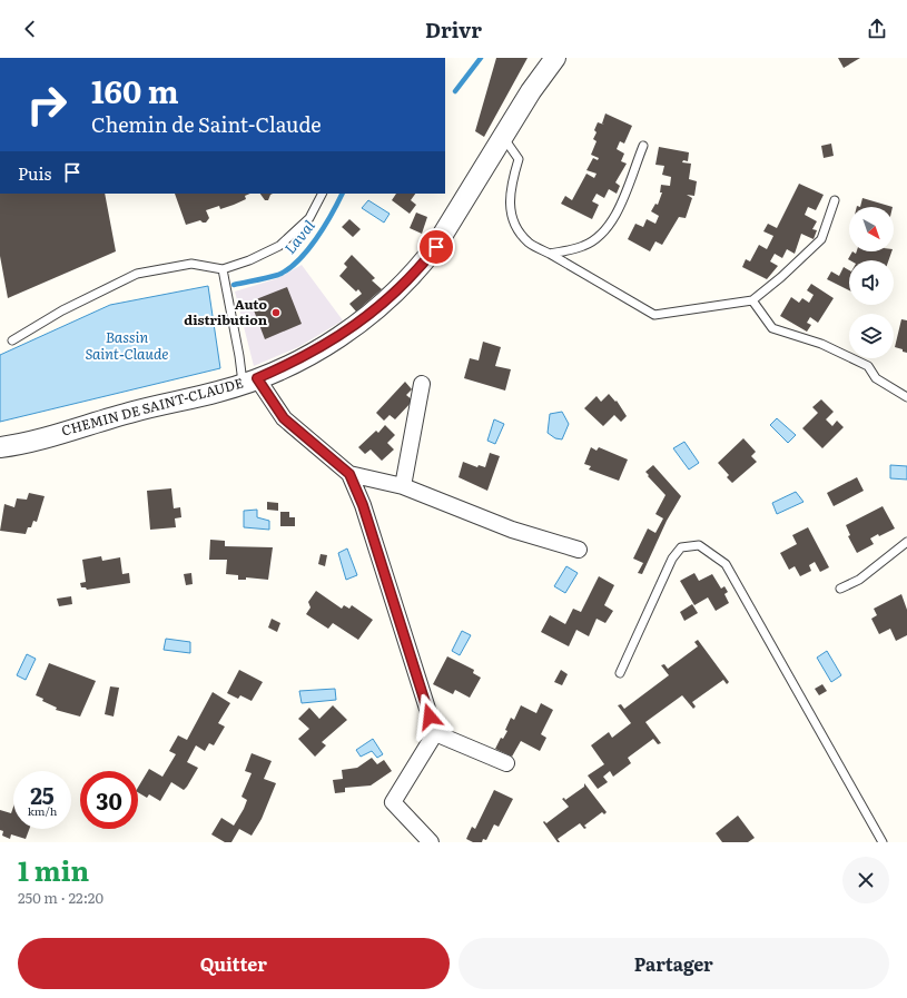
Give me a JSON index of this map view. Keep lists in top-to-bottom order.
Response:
{
  "streets": {
    "street": ["CHEMIN DE SAINT-CLAUDE"]
  },
  "water": ["Laval", "Bassin Saint-Claude"],
  "places": ["Auto distribution"],
  "north": "bottom right",
  "page": {
    "header": "Drivr",
    "turn": ["160 m", "Chemin de Saint-Claude"],
    "then": "Puis",
    "speed": "25 km/h",
    "limit": "30",
    "heading": ["1 min", "250 m · 22:20"],
    "buttons": ["Quitter", "Partager"]
  }
}
